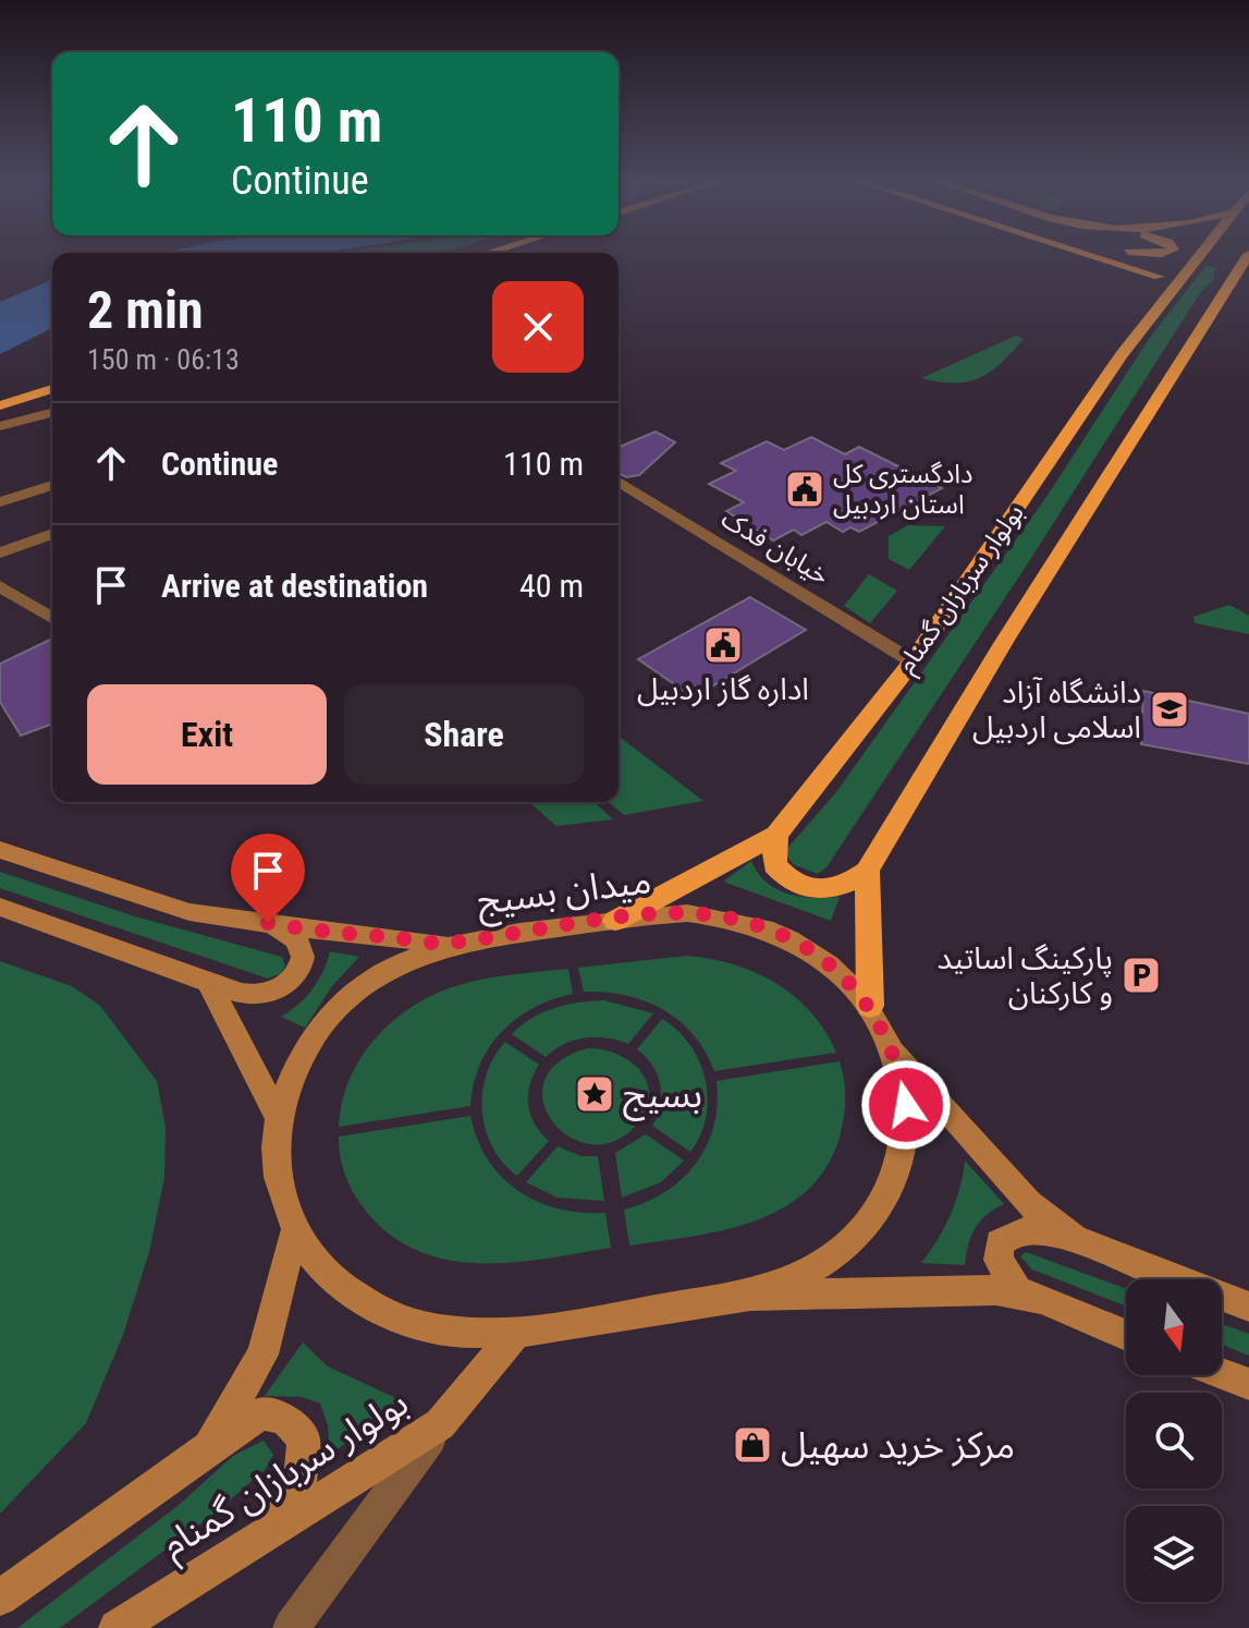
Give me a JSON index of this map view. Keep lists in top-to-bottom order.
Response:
{
  "streets": {
    "highway": ["بولوار سربازان گمنام"],
    "main road": ["میدان بسیج"],
    "street": ["خیابان فدک"]
  },
  "crossings": [
    ["خیابان فدک", "بولوار سربازان گمنام"],
    ["بولوار سربازان گمنام", "میدان بسیج"]
  ],
  "places": {
    "public building": ["دادگستری کل استان اردبیل", "اداره گاز اردبیل"],
    "school or university": ["دانشگاه آزاد اسلامی اردبیل"],
    "parking": ["پارکینگ اساتید و کارکنان"],
    "place": ["بسیج"],
    "shop": ["مرکز خرید سهیل"]
  },
  "north": "bottom",
  "page": {
    "turn": ["110 m", "Continue"],
    "heading": ["2 min", "150 m · 06:13"],
    "list": [
      {
        "name": "Continue",
        "value": "110 m"
      },
      {
        "name": "Arrive at destination",
        "value": "40 m"
      }
    ],
    "buttons": ["Exit", "Share"]
  }
}
